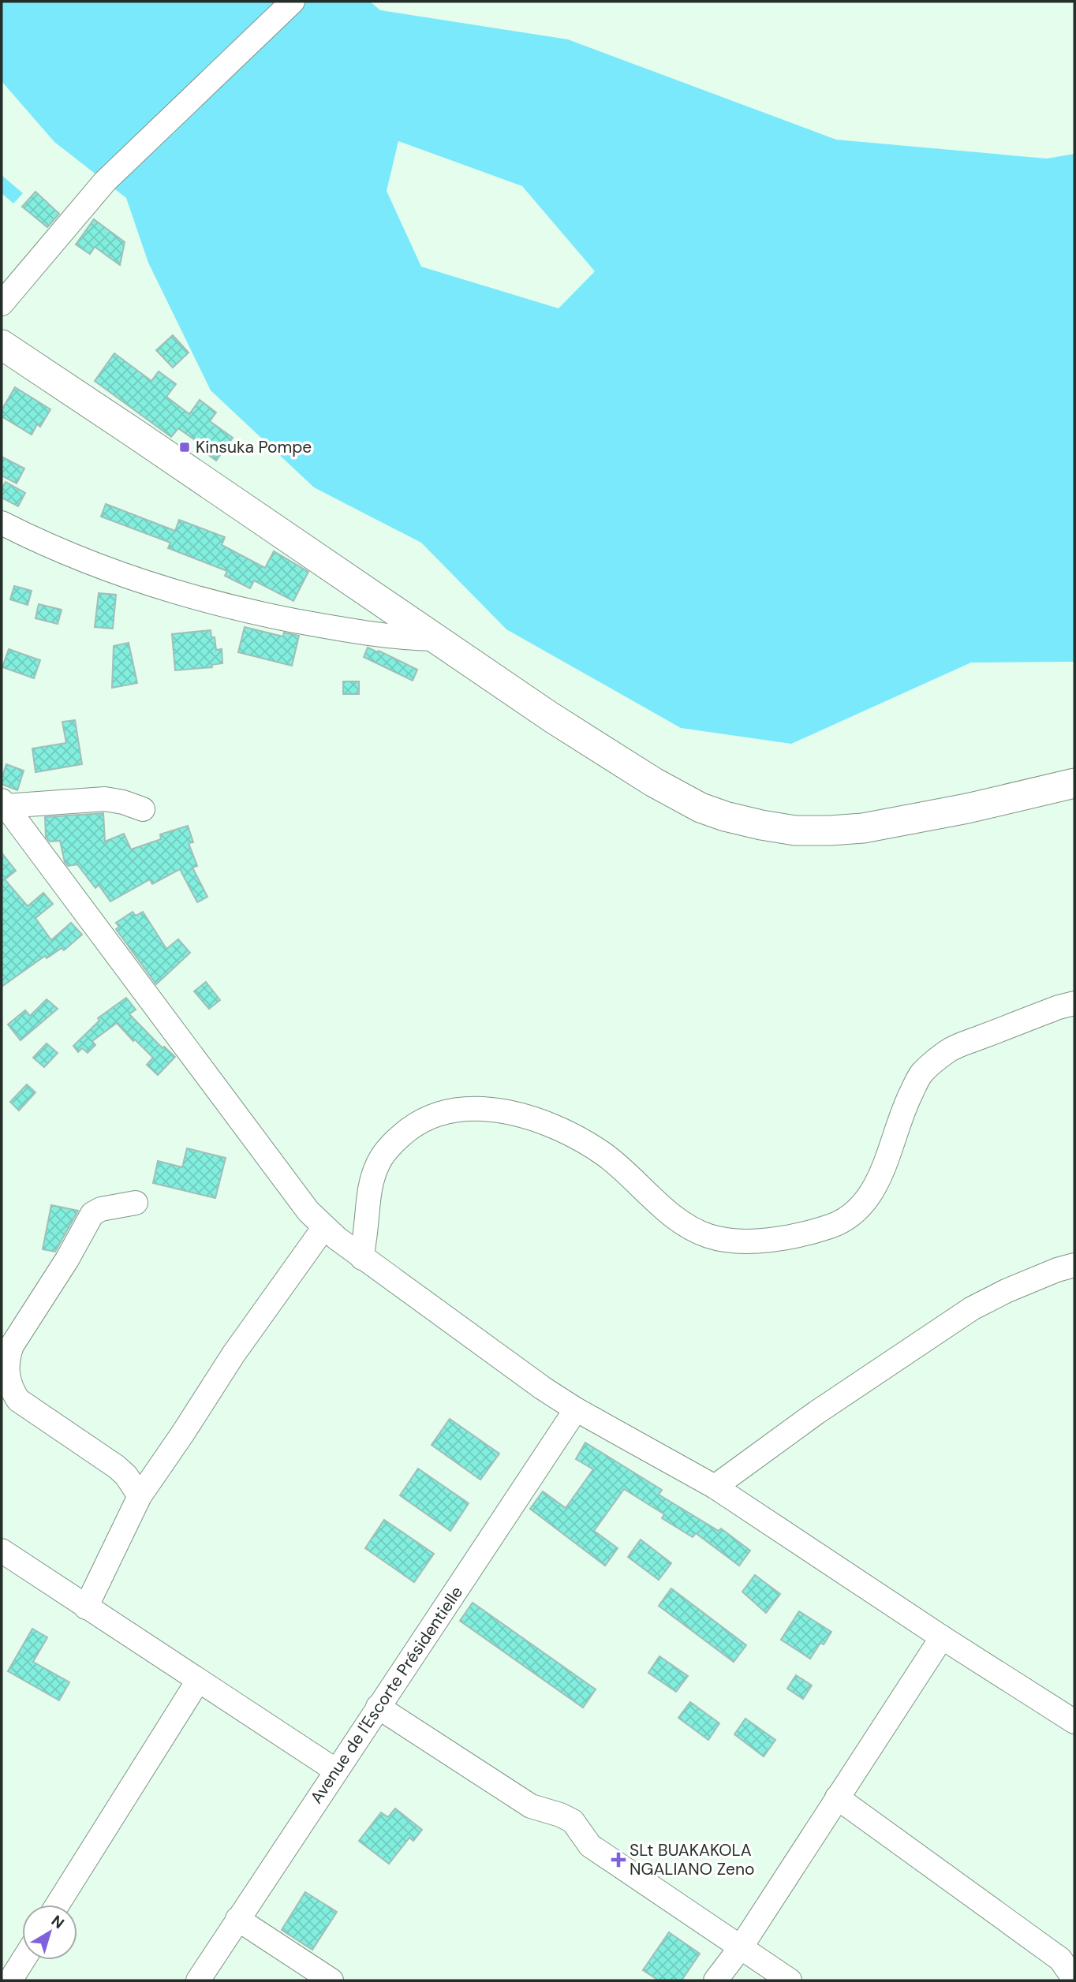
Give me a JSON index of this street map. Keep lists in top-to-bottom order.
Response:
{
  "streets": {
    "street": ["Avenue de l'Escorte Présidentielle"]
  },
  "places": {
    "transit": ["Kinsuka Pompe"],
    "health": ["SLt BUAKAKOLA NGALIANO Zeno"]
  },
  "north": "top right"
}
